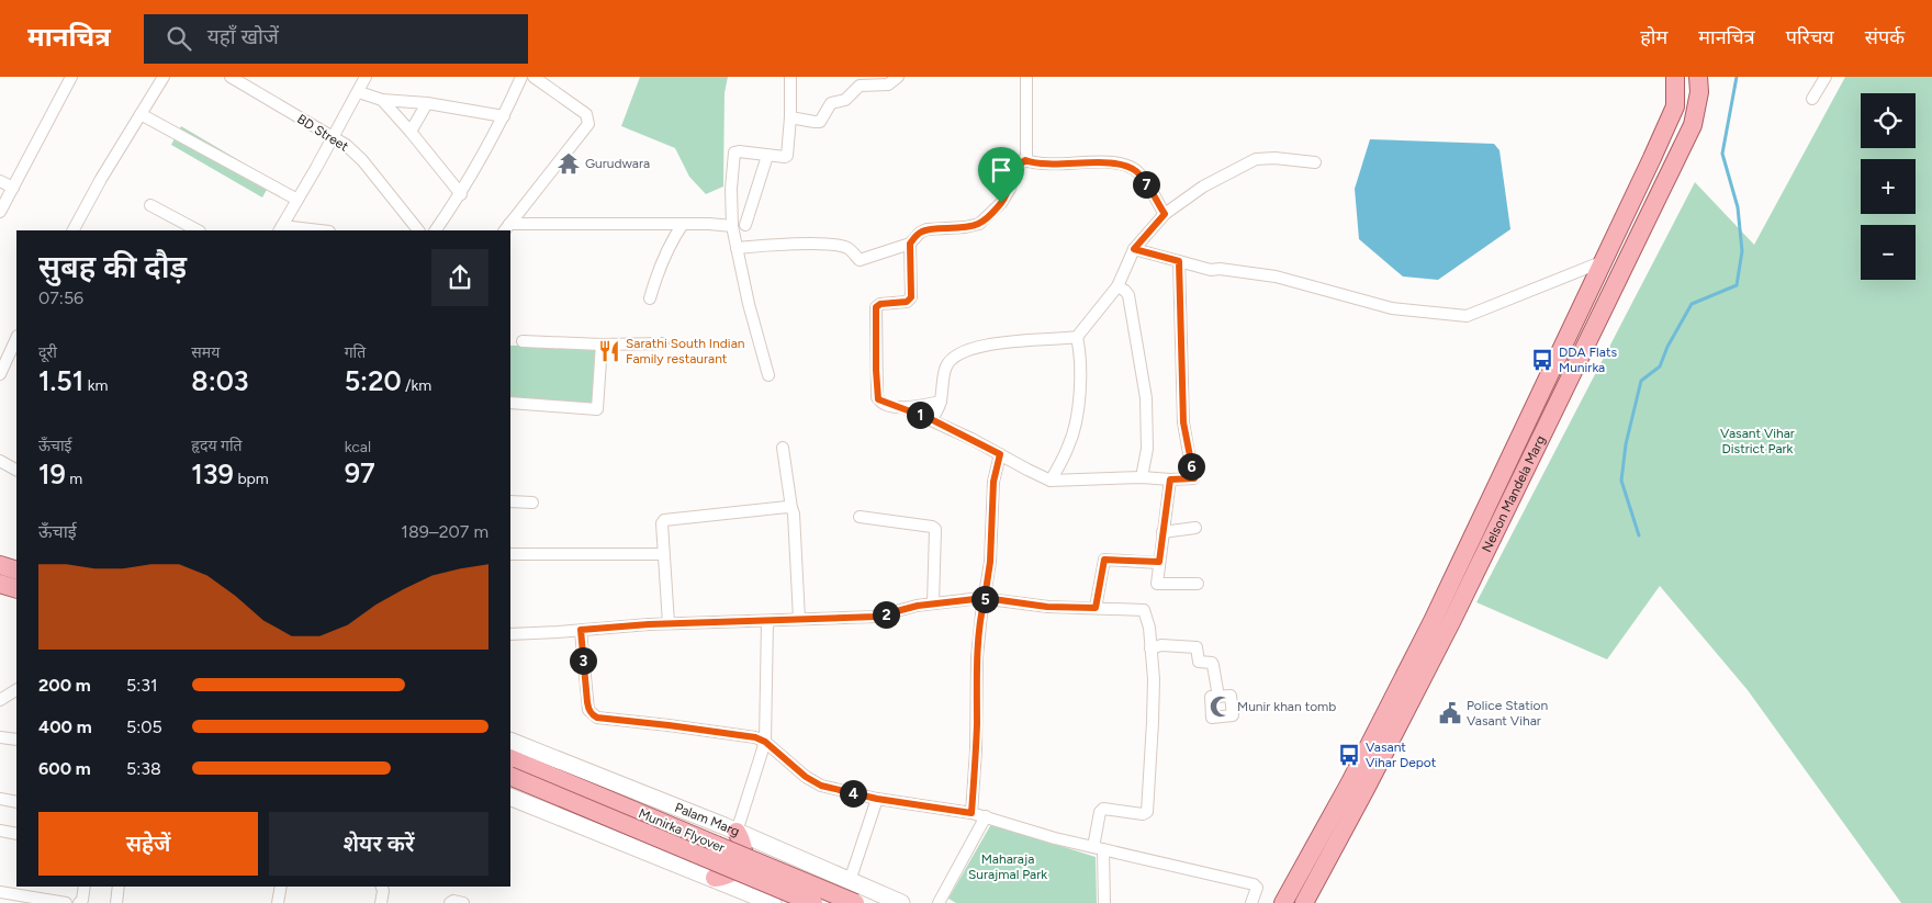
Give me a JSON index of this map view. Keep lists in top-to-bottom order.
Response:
{
  "streets": {
    "main road": ["Nelson Mandela Marg", "Palam Marg", "Munirka Flyover"],
    "street": ["BD Street"]
  },
  "parks": ["Vasant Vihar District Park", "Maharaja Surajmal Park"],
  "places": {
    "temple": ["Gurudwara"],
    "restaurant": ["Sarathi South Indian Family restaurant"],
    "bus stop": ["DDA Flats Munirka", "Vasant Vihar Depot"],
    "mosque": ["Munir khan tomb"],
    "public building": ["Police Station Vasant Vihar"]
  },
  "page": {
    "header": "मानचित्र",
    "search": "यहाँ खोजें",
    "nav": [
      "होम",
      "मानचित्र",
      "परिचय",
      "संपर्क"
    ],
    "map_buttons": ["+", "−"],
    "pins": [
      "7",
      "1",
      "6",
      "5",
      "2",
      "3",
      "4"
    ],
    "heading": ["सुबह की दौड़", "07:56"],
    "stats": [
      ["दूरी", "1.51 km"],
      ["समय", "8:03"],
      ["गति", "5:20 /km"],
      ["ऊँचाई", "19 m"],
      ["हृदय गति", "139 bpm"],
      ["kcal", "97"]
    ],
    "chart": ["ऊँचाई", "189–207 m"],
    "list": [
      {
        "name": "200 m",
        "note": "5:31"
      },
      {
        "name": "400 m",
        "note": "5:05"
      },
      {
        "name": "600 m",
        "note": "5:38"
      }
    ],
    "buttons": ["सहेजें", "शेयर करें"]
  }
}
